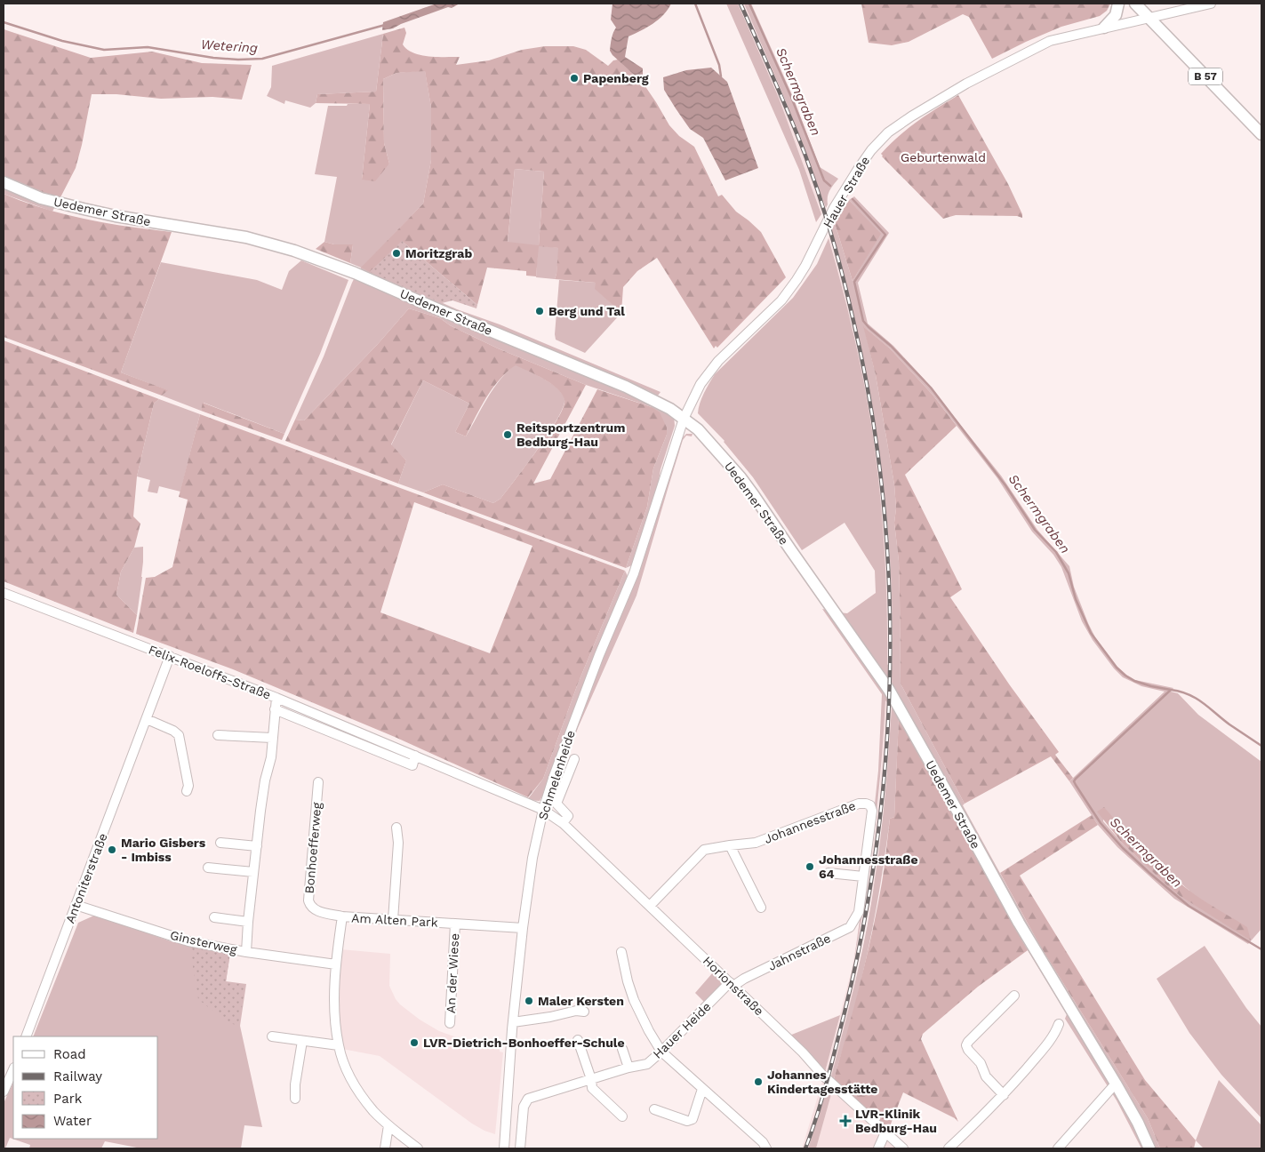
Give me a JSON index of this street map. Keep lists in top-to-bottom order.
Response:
{
  "streets": {
    "main road": ["B 57", "Uedemer Straße"],
    "street": [
      "Hauer Straße",
      "Felix-Roeloffs-Straße",
      "Schmelenheide",
      "Johannesstraße",
      "Bonhoefferweg",
      "Antoniterstraße",
      "Am Alten Park",
      "Ginsterweg",
      "Jahnstraße",
      "An der Wiese",
      "Horionstraße",
      "Hauer Heide"
    ]
  },
  "crossings": [
    ["B 57", "Hauer Straße"],
    ["Hauer Straße", "Uedemer Straße"],
    ["Hauer Straße", "Schmelenheide"],
    ["Uedemer Straße", "Schmelenheide"],
    ["Felix-Roeloffs-Straße", "Schmelenheide"],
    ["Felix-Roeloffs-Straße", "Antoniterstraße"],
    ["Felix-Roeloffs-Straße", "Horionstraße"],
    ["Schmelenheide", "Am Alten Park"],
    ["Schmelenheide", "Horionstraße"],
    ["Johannesstraße", "Jahnstraße"],
    ["Johannesstraße", "Horionstraße"],
    ["Bonhoefferweg", "Am Alten Park"],
    ["Antoniterstraße", "Ginsterweg"],
    ["Am Alten Park", "Ginsterweg"],
    ["Am Alten Park", "An der Wiese"],
    ["Jahnstraße", "Horionstraße"],
    ["Jahnstraße", "Hauer Heide"],
    ["Horionstraße", "Hauer Heide"]
  ],
  "water": ["Wetering", "Schermgraben"],
  "parks": ["Geburtenwald"],
  "places": {
    "other": [
      "Papenberg",
      "Moritzgrab",
      "Berg und Tal",
      "Reitsportzentrum Bedburg-Hau",
      "Mario Gisbers - Imbiss",
      "Johannesstraße 64",
      "Maler Kersten",
      "LVR-Dietrich-Bonhoeffer-Schule",
      "Johannes Kindertagesstätte"
    ],
    "health": ["LVR-Klinik Bedburg-Hau"]
  },
  "legend": [
    "Road",
    "Railway",
    "Park",
    "Water"
  ]
}
